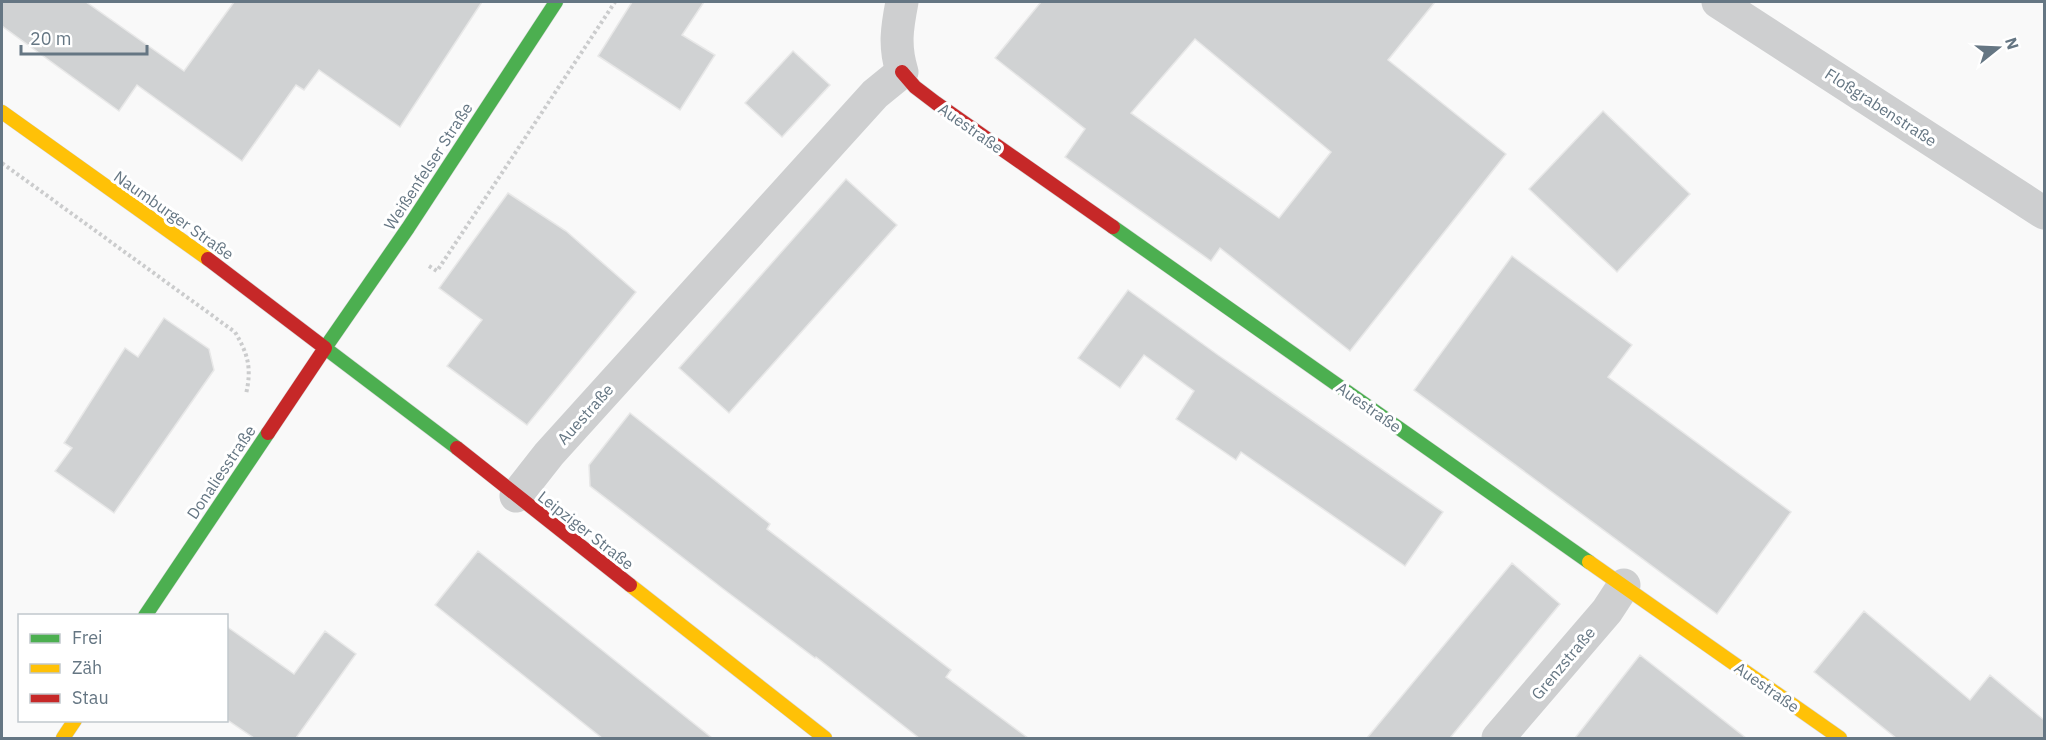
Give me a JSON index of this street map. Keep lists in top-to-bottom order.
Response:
{
  "streets": {
    "street": [
      "Floßgrabenstraße",
      "Auestraße",
      "Weißenfelser Straße",
      "Naumburger Straße",
      "Donaliesstraße",
      "Leipziger Straße",
      "Grenzstraße"
    ]
  },
  "crossings": [
    ["Auestraße", "Leipziger Straße"],
    ["Auestraße", "Grenzstraße"],
    ["Weißenfelser Straße", "Naumburger Straße"],
    ["Weißenfelser Straße", "Donaliesstraße"],
    ["Weißenfelser Straße", "Leipziger Straße"],
    ["Naumburger Straße", "Donaliesstraße"],
    ["Naumburger Straße", "Leipziger Straße"],
    ["Donaliesstraße", "Leipziger Straße"]
  ],
  "legend": ["Frei", "Zäh", "Stau"],
  "scale_bar": "20 m",
  "north": "right"
}
